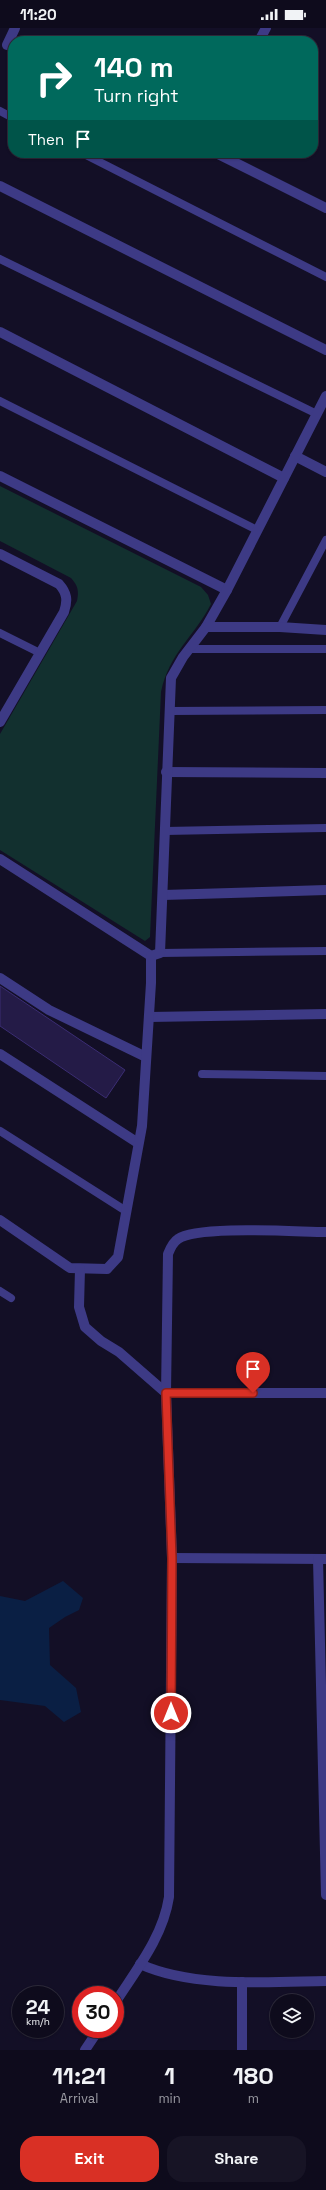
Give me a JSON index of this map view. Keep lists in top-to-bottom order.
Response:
{
  "page": {
    "status": "11:20",
    "turn": ["140 m", "Turn right"],
    "then": "Then",
    "speed": "24 km/h",
    "limit": "30",
    "eta": [
      "11:21",
      "Arrival",
      "1",
      "min",
      "180",
      "m"
    ],
    "buttons": ["Exit", "Share"]
  }
}
